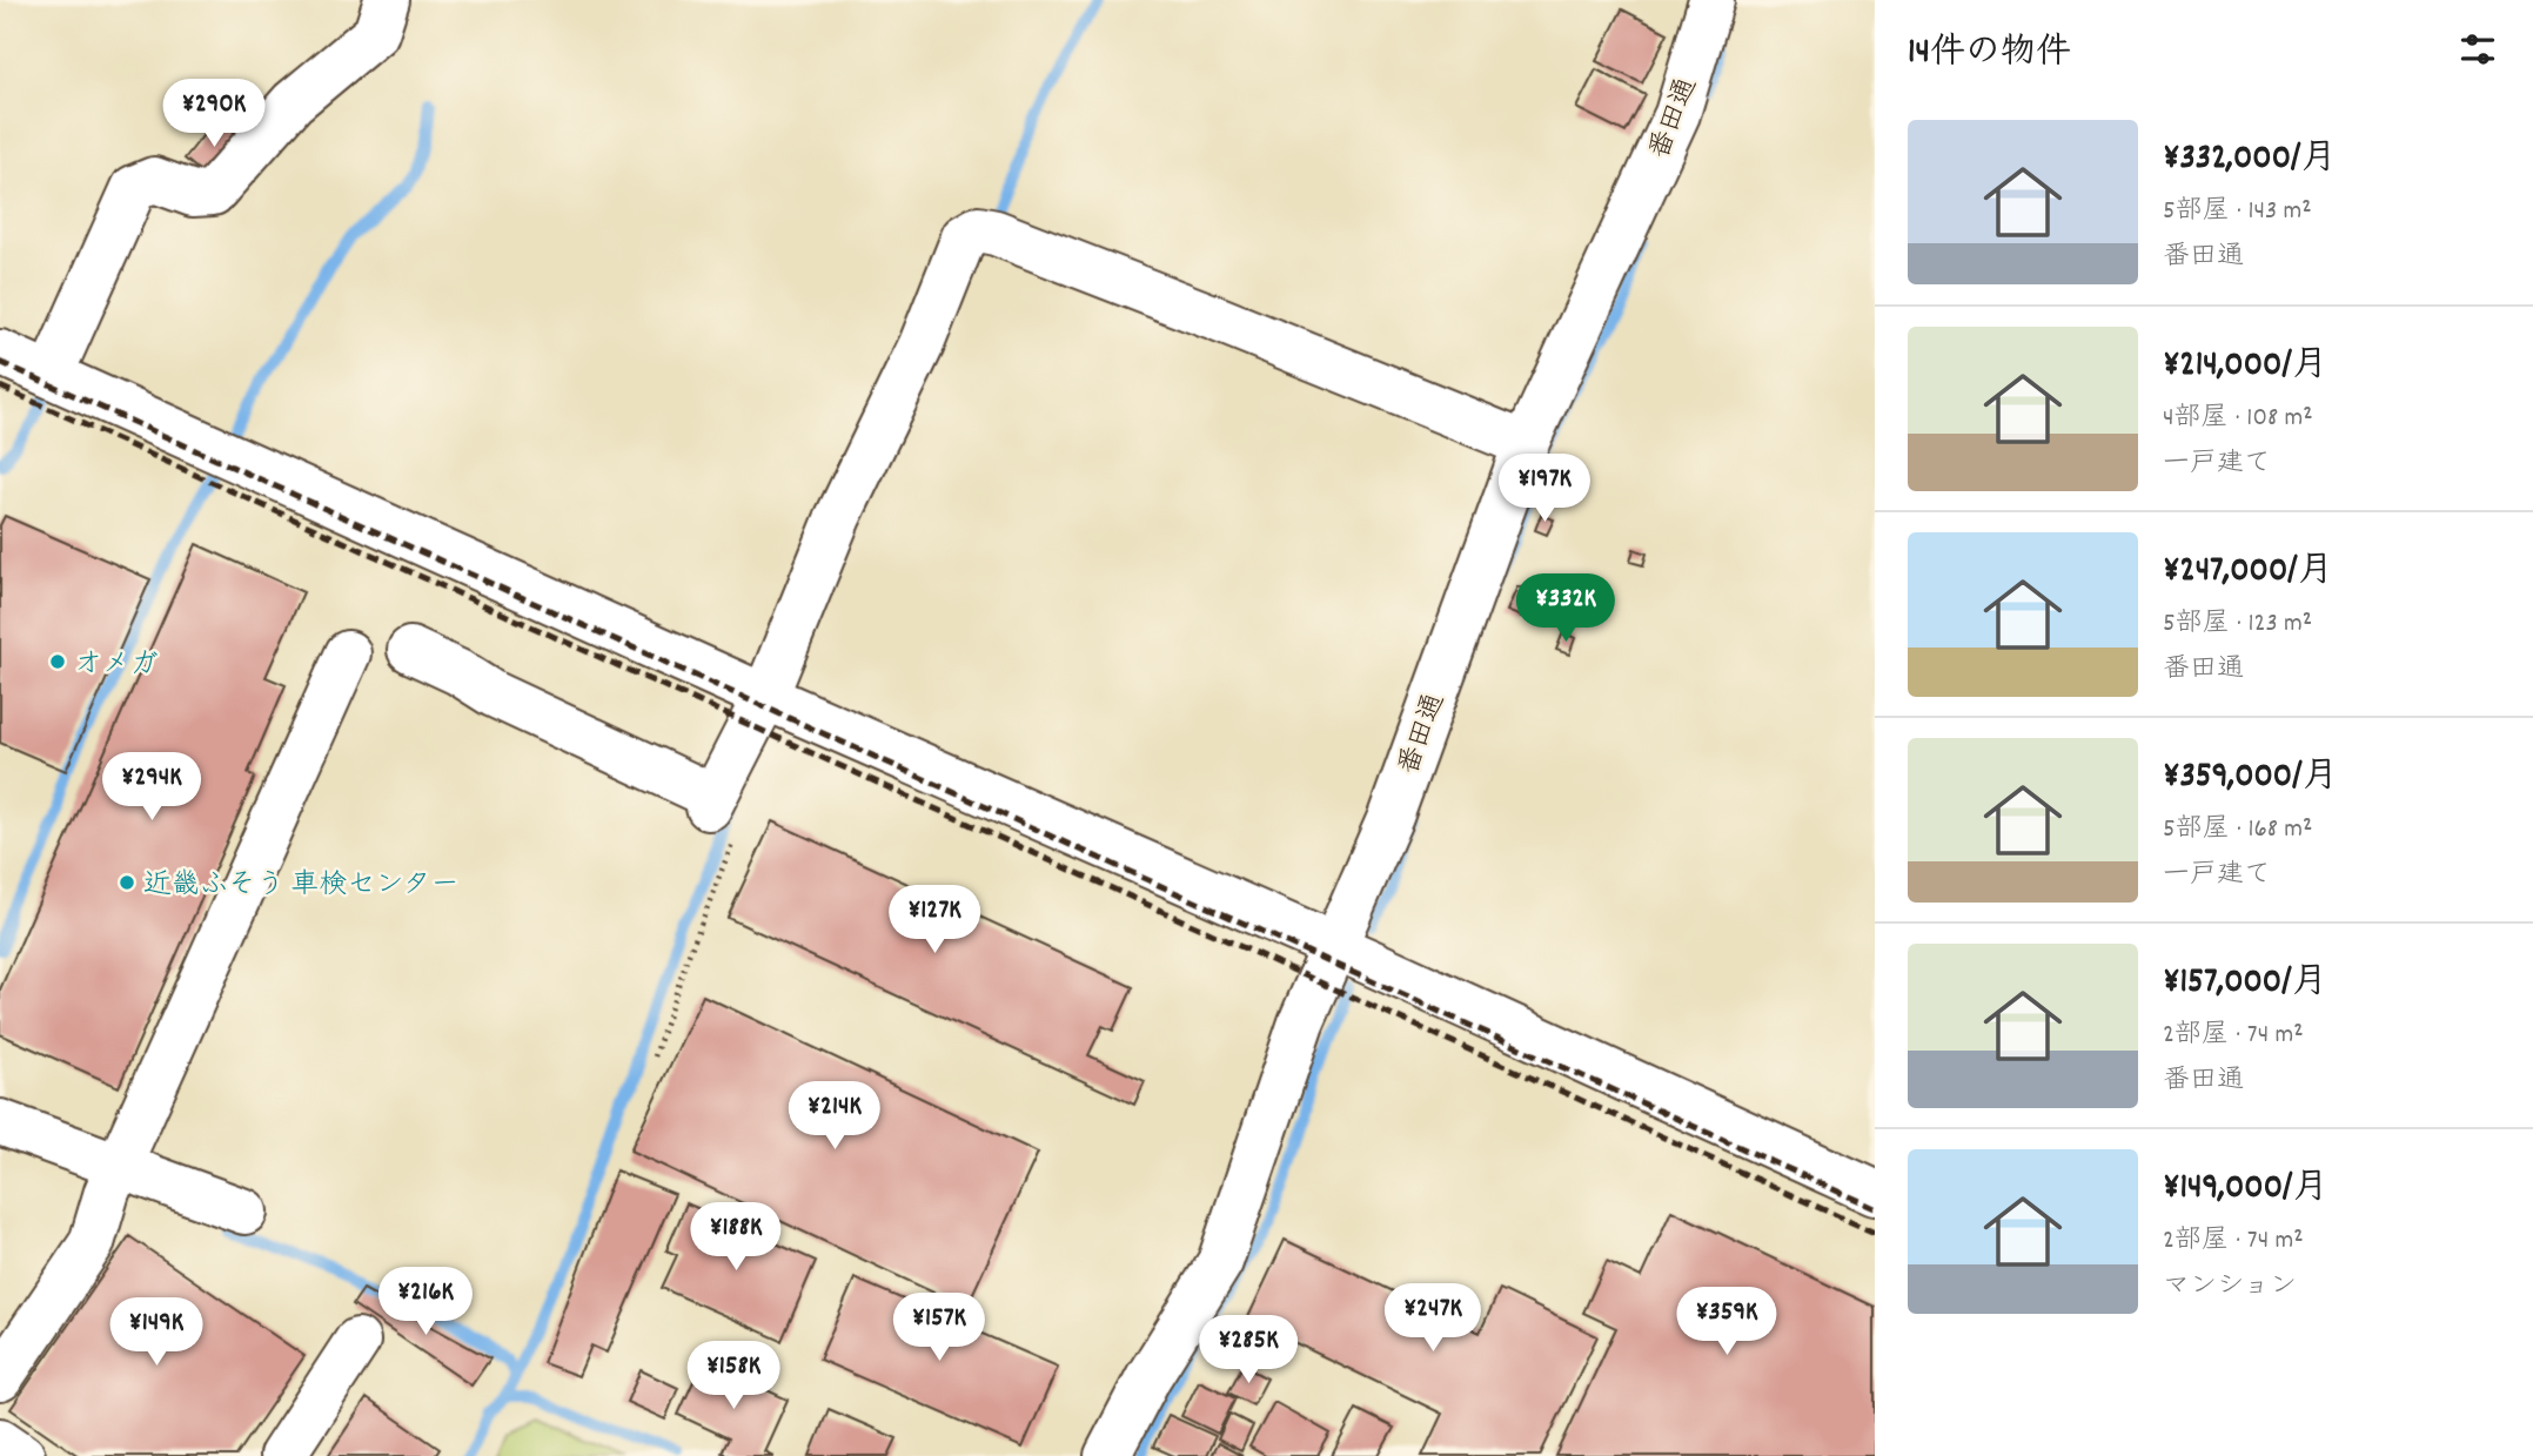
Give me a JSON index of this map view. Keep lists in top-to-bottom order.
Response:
{
  "streets": {
    "street": ["番田通"]
  },
  "places": ["オメガ", "近畿ふそう 車検センター"],
  "page": {
    "heading": "14件の物件",
    "price": [
      "¥290K",
      "¥197K",
      "¥332K",
      "¥294K",
      "¥127K",
      "¥214K",
      "¥188K",
      "¥216K",
      "¥247K",
      "¥359K",
      "¥157K",
      "¥149K",
      "¥285K",
      "¥158K"
    ],
    "list": [
      {
        "name": "¥332,000/月",
        "note": "5部屋 · 143 m² · 番田通"
      },
      {
        "name": "¥214,000/月",
        "note": "4部屋 · 108 m² · 一戸建て"
      },
      {
        "name": "¥247,000/月",
        "note": "5部屋 · 123 m² · 番田通"
      },
      {
        "name": "¥359,000/月",
        "note": "5部屋 · 168 m² · 一戸建て"
      },
      {
        "name": "¥157,000/月",
        "note": "2部屋 · 74 m² · 番田通"
      },
      {
        "name": "¥149,000/月",
        "note": "2部屋 · 74 m² · マンション"
      }
    ]
  }
}
